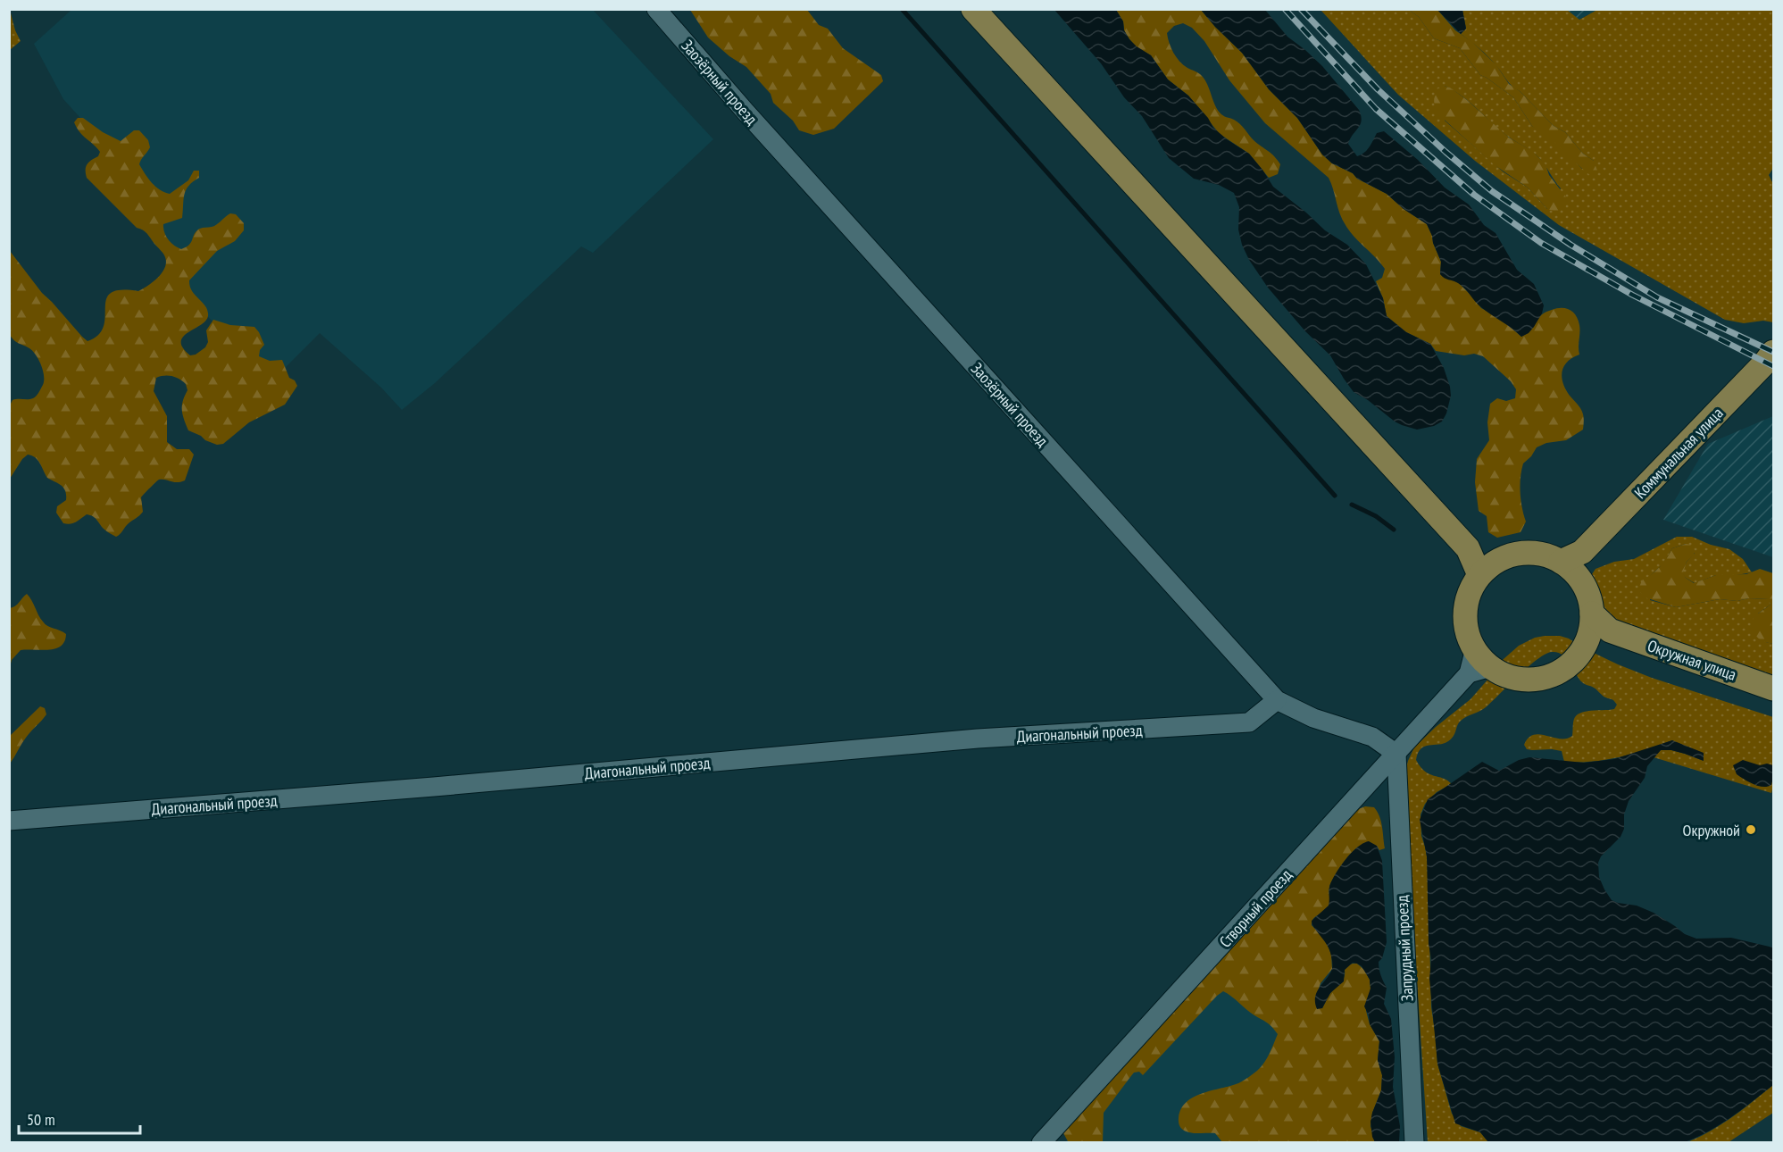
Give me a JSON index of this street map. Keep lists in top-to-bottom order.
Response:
{
  "streets": {
    "main road": ["Коммунальная улица", "Окружная улица"],
    "street": [
      "Заозёрный проезд",
      "Диагональный проезд",
      "Створный проезд",
      "Запрудный проезд"
    ]
  },
  "crossings": [
    ["Заозёрный проезд", "Диагональный проезд"],
    ["Заозёрный проезд", "Створный проезд"],
    ["Заозёрный проезд", "Запрудный проезд"],
    ["Коммунальная улица", "Окружная улица"],
    ["Створный проезд", "Запрудный проезд"]
  ],
  "places": ["Окружной"],
  "scale_bar": "50 m"
}
